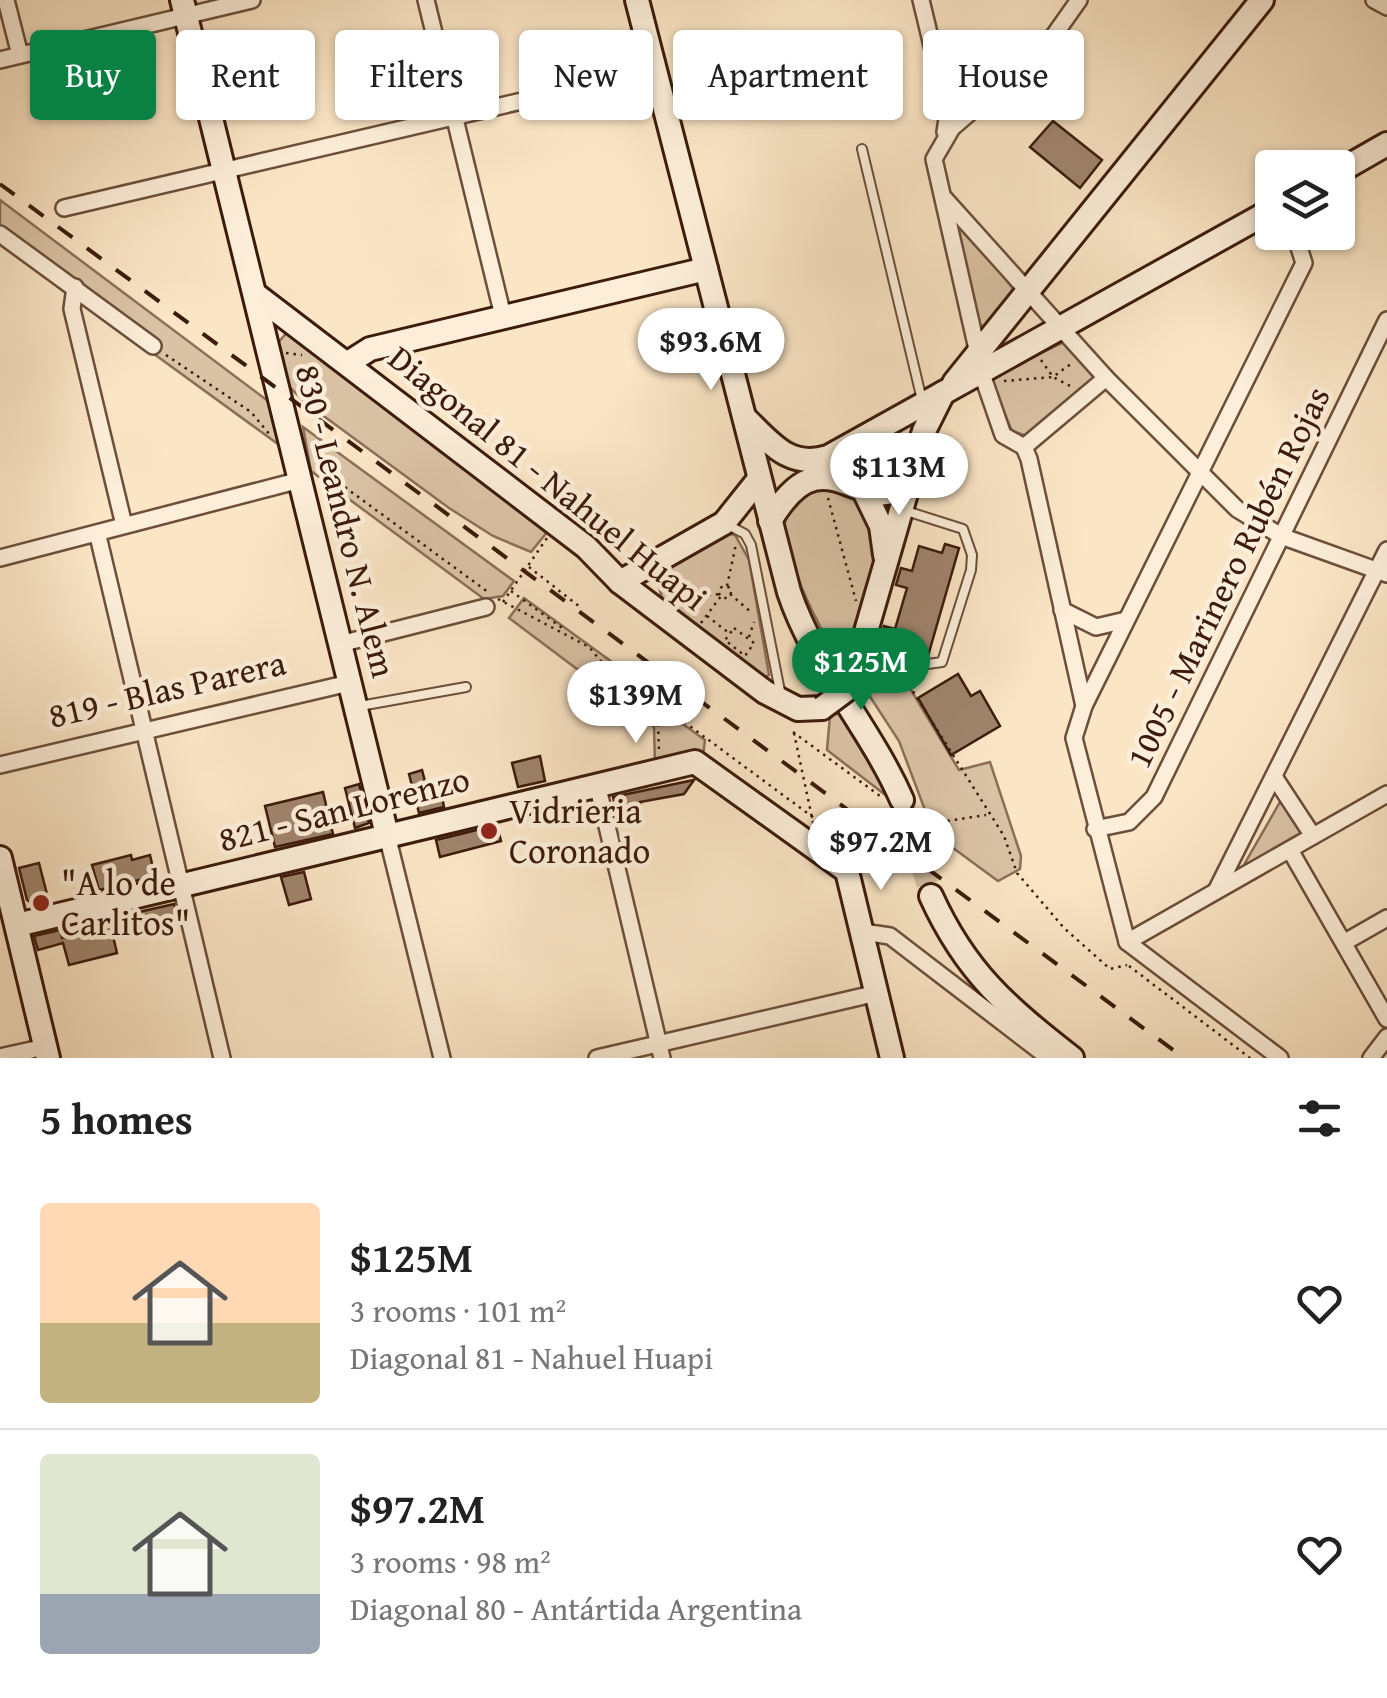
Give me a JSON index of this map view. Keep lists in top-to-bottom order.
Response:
{
  "streets": {
    "street": [
      "Diagonal 81 - Nahuel Huapi",
      "830 - Leandro N. Alem",
      "1005 - Marinero Rubén Rojas",
      "819 - Blas Parera",
      "821 - San Lorenzo"
    ]
  },
  "crossings": [
    ["Diagonal 81 - Nahuel Huapi", "830 - Leandro N. Alem"],
    ["830 - Leandro N. Alem", "819 - Blas Parera"],
    ["830 - Leandro N. Alem", "821 - San Lorenzo"]
  ],
  "places": ["Vidrieria Coronado", "\"A lo de Carlitos\""],
  "page": {
    "chip": [
      "Buy",
      "Rent",
      "Filters",
      "New",
      "Apartment",
      "House"
    ],
    "price": [
      "$93.6M",
      "$113M",
      "$125M",
      "$139M",
      "$97.2M"
    ],
    "heading": "5 homes",
    "list": [
      {
        "name": "$125M",
        "note": "3 rooms · 101 m² · Diagonal 81 - Nahuel Huapi"
      },
      {
        "name": "$97.2M",
        "note": "3 rooms · 98 m² · Diagonal 80 - Antártida Argentina"
      }
    ]
  }
}
